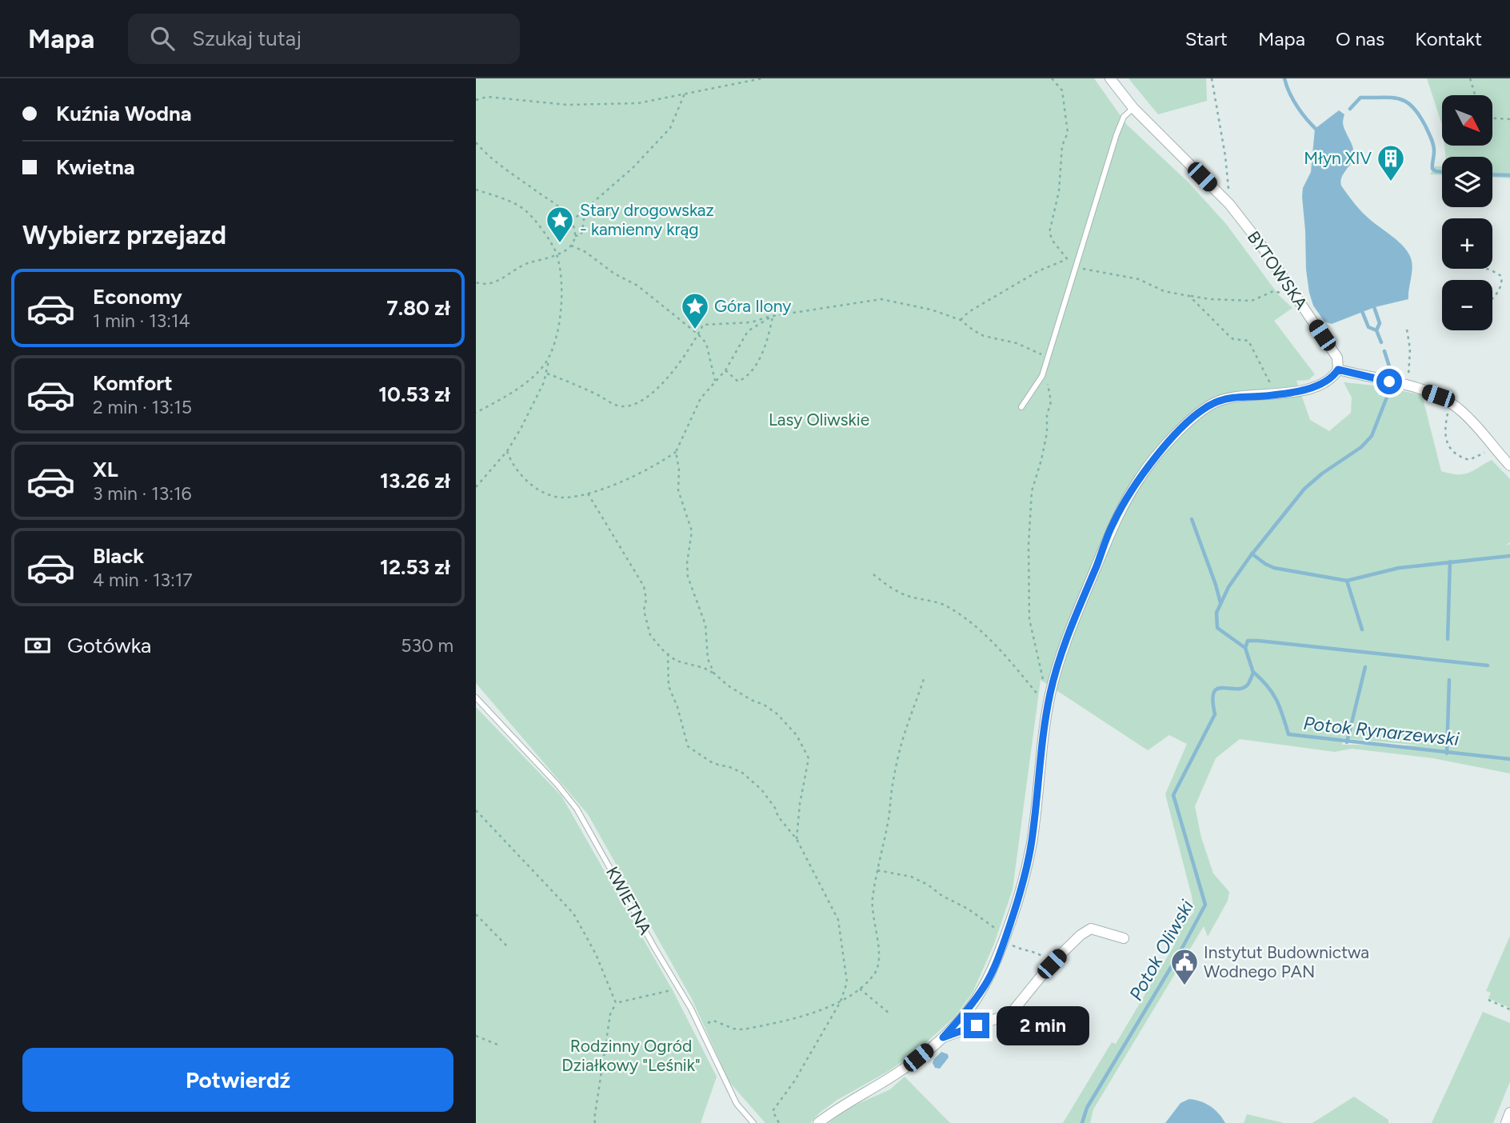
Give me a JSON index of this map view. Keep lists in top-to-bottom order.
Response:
{
  "streets": {
    "street": ["BYTOWSKA"],
    "lane": ["KWIETNA"]
  },
  "water": ["Potok Rynarzewski", "Potok Oliwski"],
  "parks": ["Lasy Oliwskie", "Rodzinny Ogród Działkowy \"Leśnik\""],
  "places": {
    "building": ["Młyn XIV"],
    "place": ["Stary drogowskaz - kamienny krąg", "Góra Ilony"],
    "public building": ["Instytut Budownictwa Wodnego PAN"]
  },
  "north": "bottom right",
  "page": {
    "header": "Mapa",
    "search": "Szukaj tutaj",
    "nav": [
      "Start",
      "Mapa",
      "O nas",
      "Kontakt"
    ],
    "banner": ["Kuźnia Wodna", "Kwietna"],
    "map_buttons": ["+", "−"],
    "heading": "Wybierz przejazd",
    "list": [
      {
        "name": "Economy",
        "note": "1 min · 13:14",
        "value": "7.80 zł"
      },
      {
        "name": "Komfort",
        "note": "2 min · 13:15",
        "value": "10.53 zł"
      },
      {
        "name": "XL",
        "note": "3 min · 13:16",
        "value": "13.26 zł"
      },
      {
        "name": "Black",
        "note": "4 min · 13:17",
        "value": "12.53 zł"
      }
    ],
    "pay": ["Gotówka", "530 m"],
    "bubble": "2 min",
    "buttons": "Potwierdź"
  }
}
